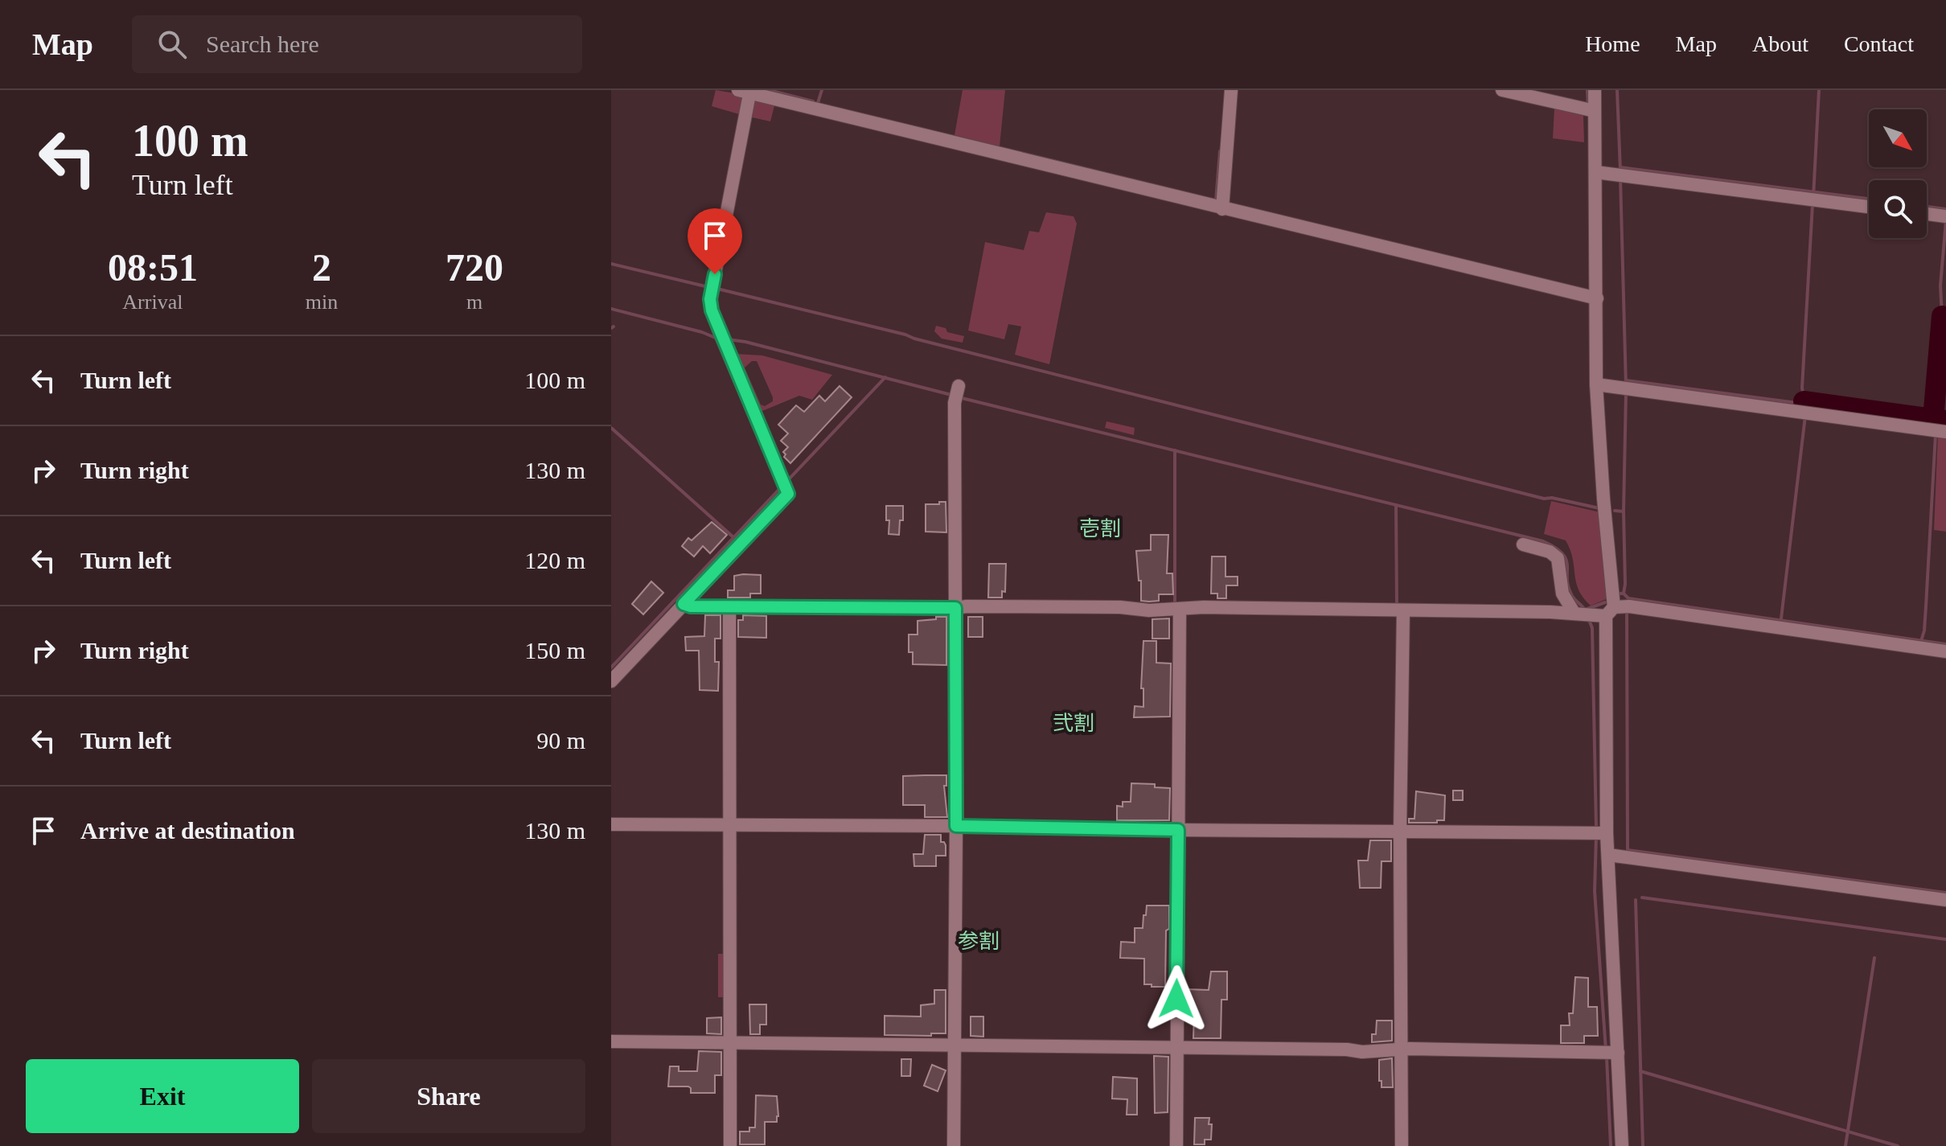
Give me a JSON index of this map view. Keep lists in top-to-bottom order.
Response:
{
  "districts": ["壱割", "弐割", "参割"],
  "north": "bottom right",
  "page": {
    "header": "Map",
    "search": "Search here",
    "nav": [
      "Home",
      "Map",
      "About",
      "Contact"
    ],
    "turn": ["100 m", "Turn left"],
    "eta": [
      "08:51",
      "Arrival",
      "2",
      "min",
      "720",
      "m"
    ],
    "list": [
      {
        "name": "Turn left",
        "value": "100 m"
      },
      {
        "name": "Turn right",
        "value": "130 m"
      },
      {
        "name": "Turn left",
        "value": "120 m"
      },
      {
        "name": "Turn right",
        "value": "150 m"
      },
      {
        "name": "Turn left",
        "value": "90 m"
      },
      {
        "name": "Arrive at destination",
        "value": "130 m"
      }
    ],
    "buttons": ["Exit", "Share"]
  }
}
